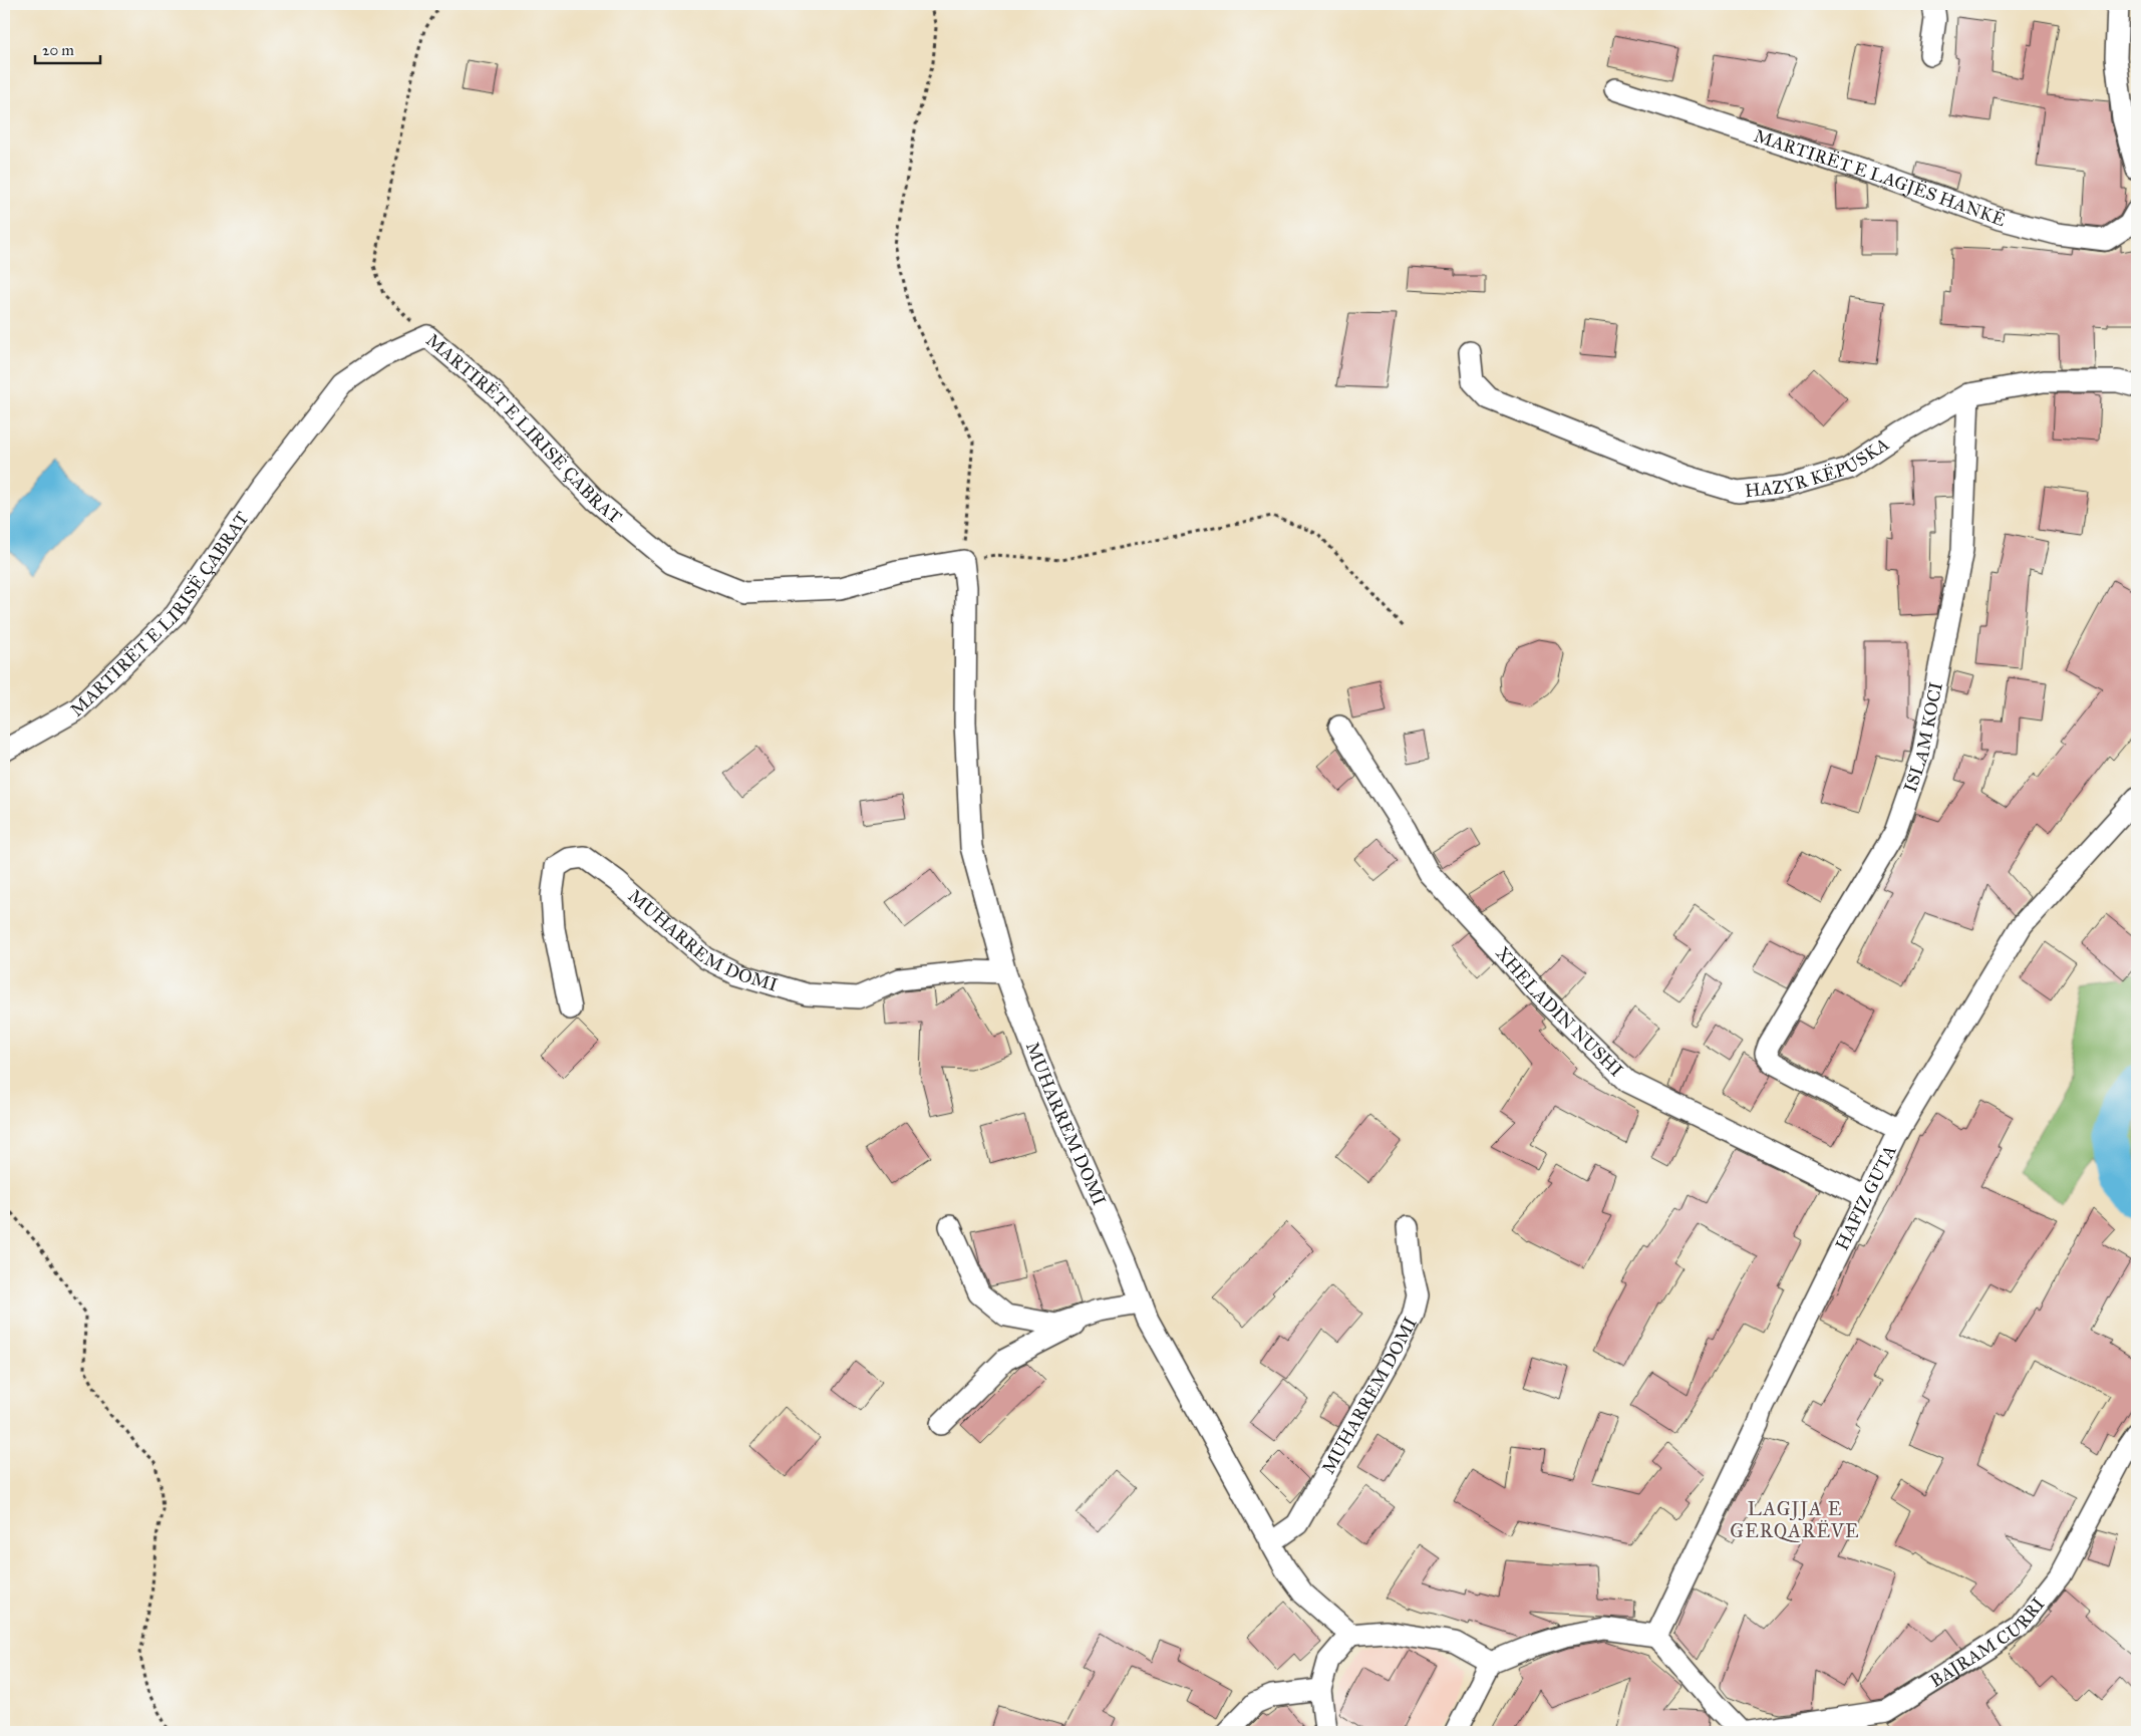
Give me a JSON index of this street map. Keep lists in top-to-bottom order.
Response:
{
  "streets": {
    "street": [
      "MARTIRËT E LAGJËS HANKË",
      "MARTIRËT E LIRISË ÇABRAT",
      "HAZYR KËPUSKA",
      "ISLAM KOCI",
      "MUHARREM DOMI",
      "XHELADIN NUSHI",
      "HAFIZ GUTA",
      "BAJRAM CURRI"
    ]
  },
  "crossings": [
    ["MARTIRËT E LIRISË ÇABRAT", "MUHARREM DOMI"],
    ["HAZYR KËPUSKA", "ISLAM KOCI"],
    ["ISLAM KOCI", "HAFIZ GUTA"],
    ["XHELADIN NUSHI", "HAFIZ GUTA"]
  ],
  "districts": ["LAGJJA E GERQARËVE"],
  "scale_bar": "20 m"
}
